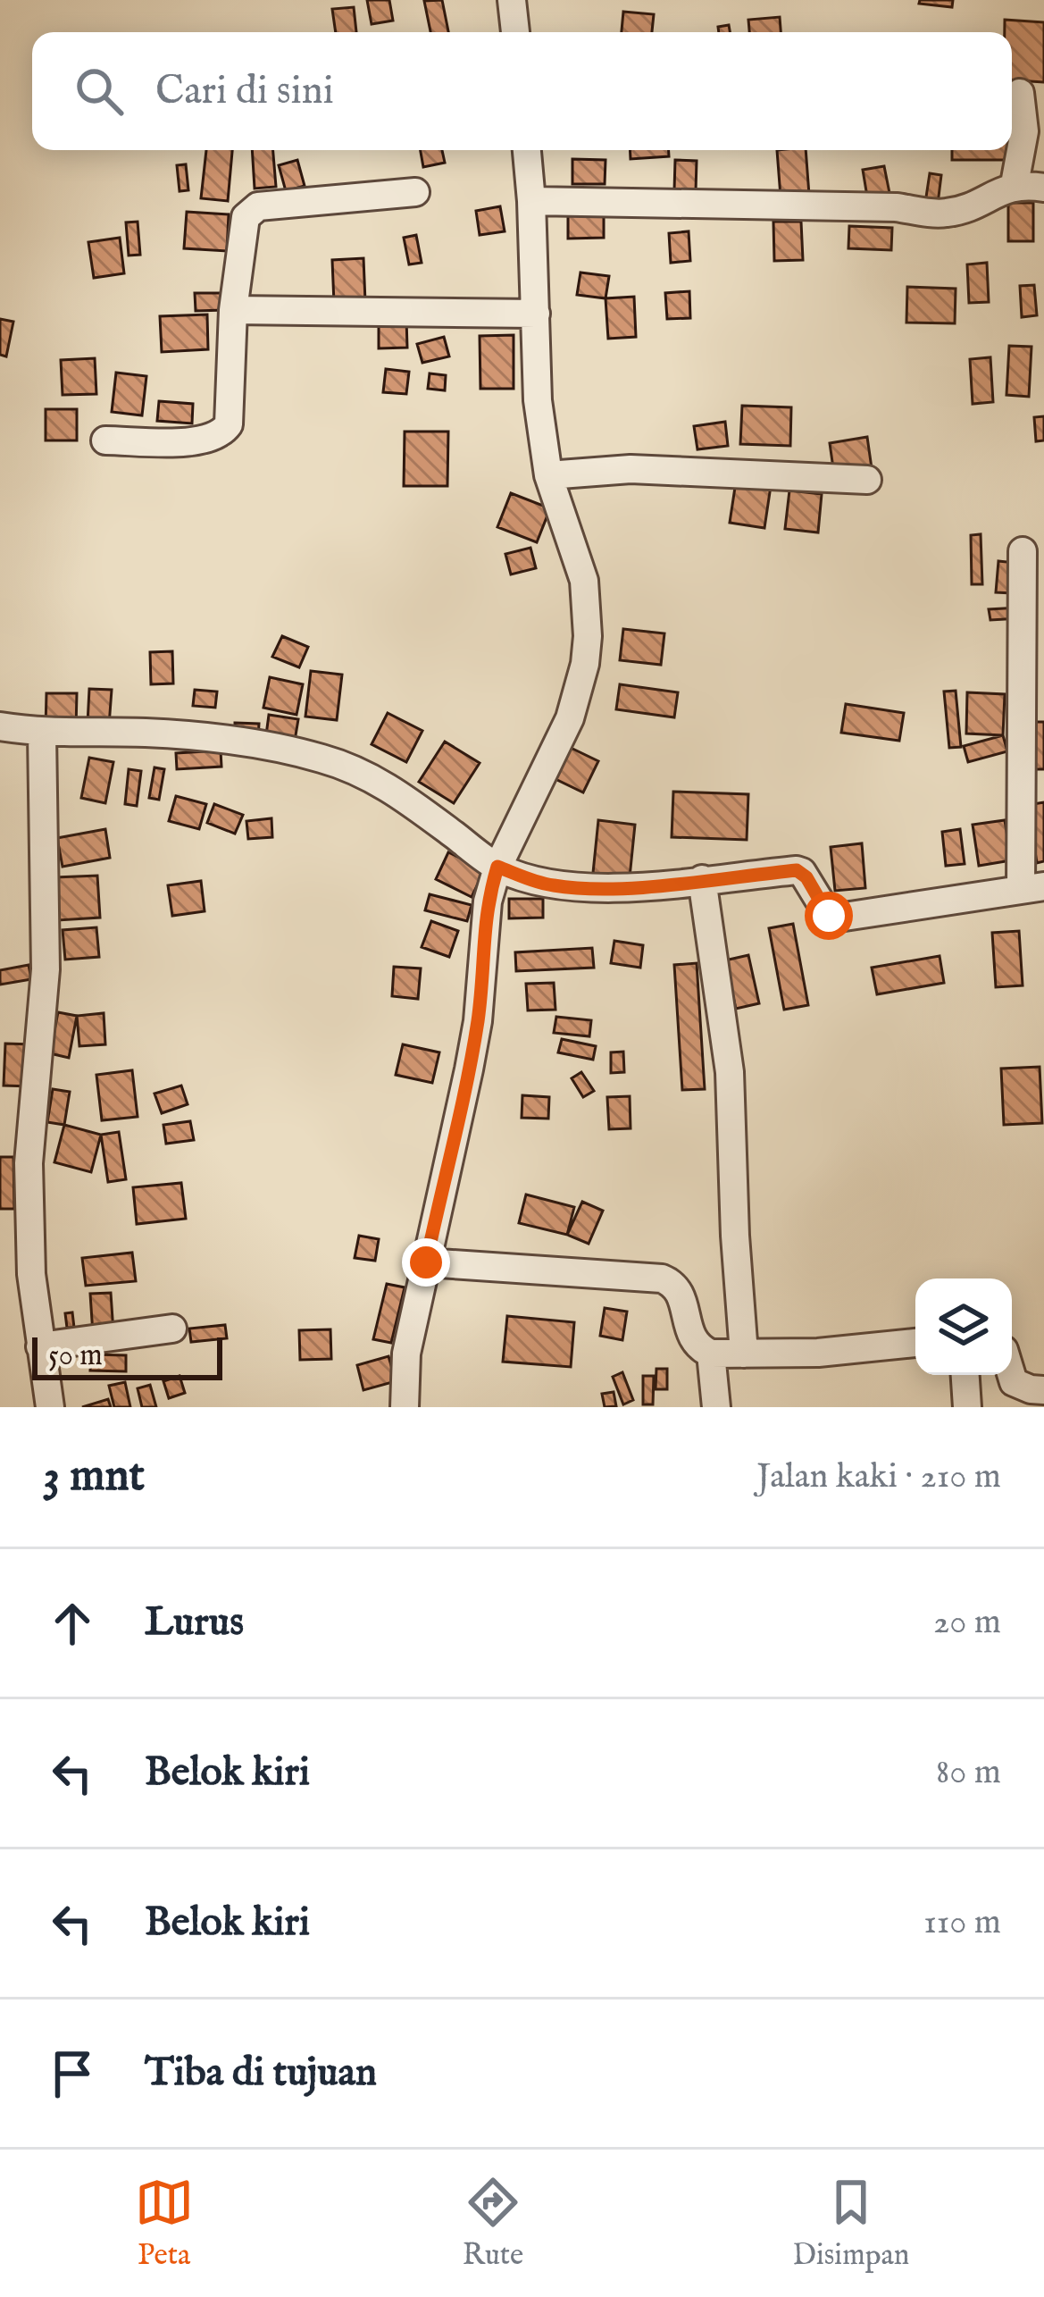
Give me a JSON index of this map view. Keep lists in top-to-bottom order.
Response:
{
  "scale_bar": "50 m",
  "page": {
    "search": "Cari di sini",
    "scale": "50 m",
    "heading": ["3 mnt", "Jalan kaki · 210 m"],
    "list": [
      ["Lurus", "20 m"],
      ["Belok kiri", "80 m"],
      ["Belok kiri", "110 m"],
      "Tiba di tujuan"
    ],
    "nav": ["Peta", "Rute", "Disimpan"]
  }
}
